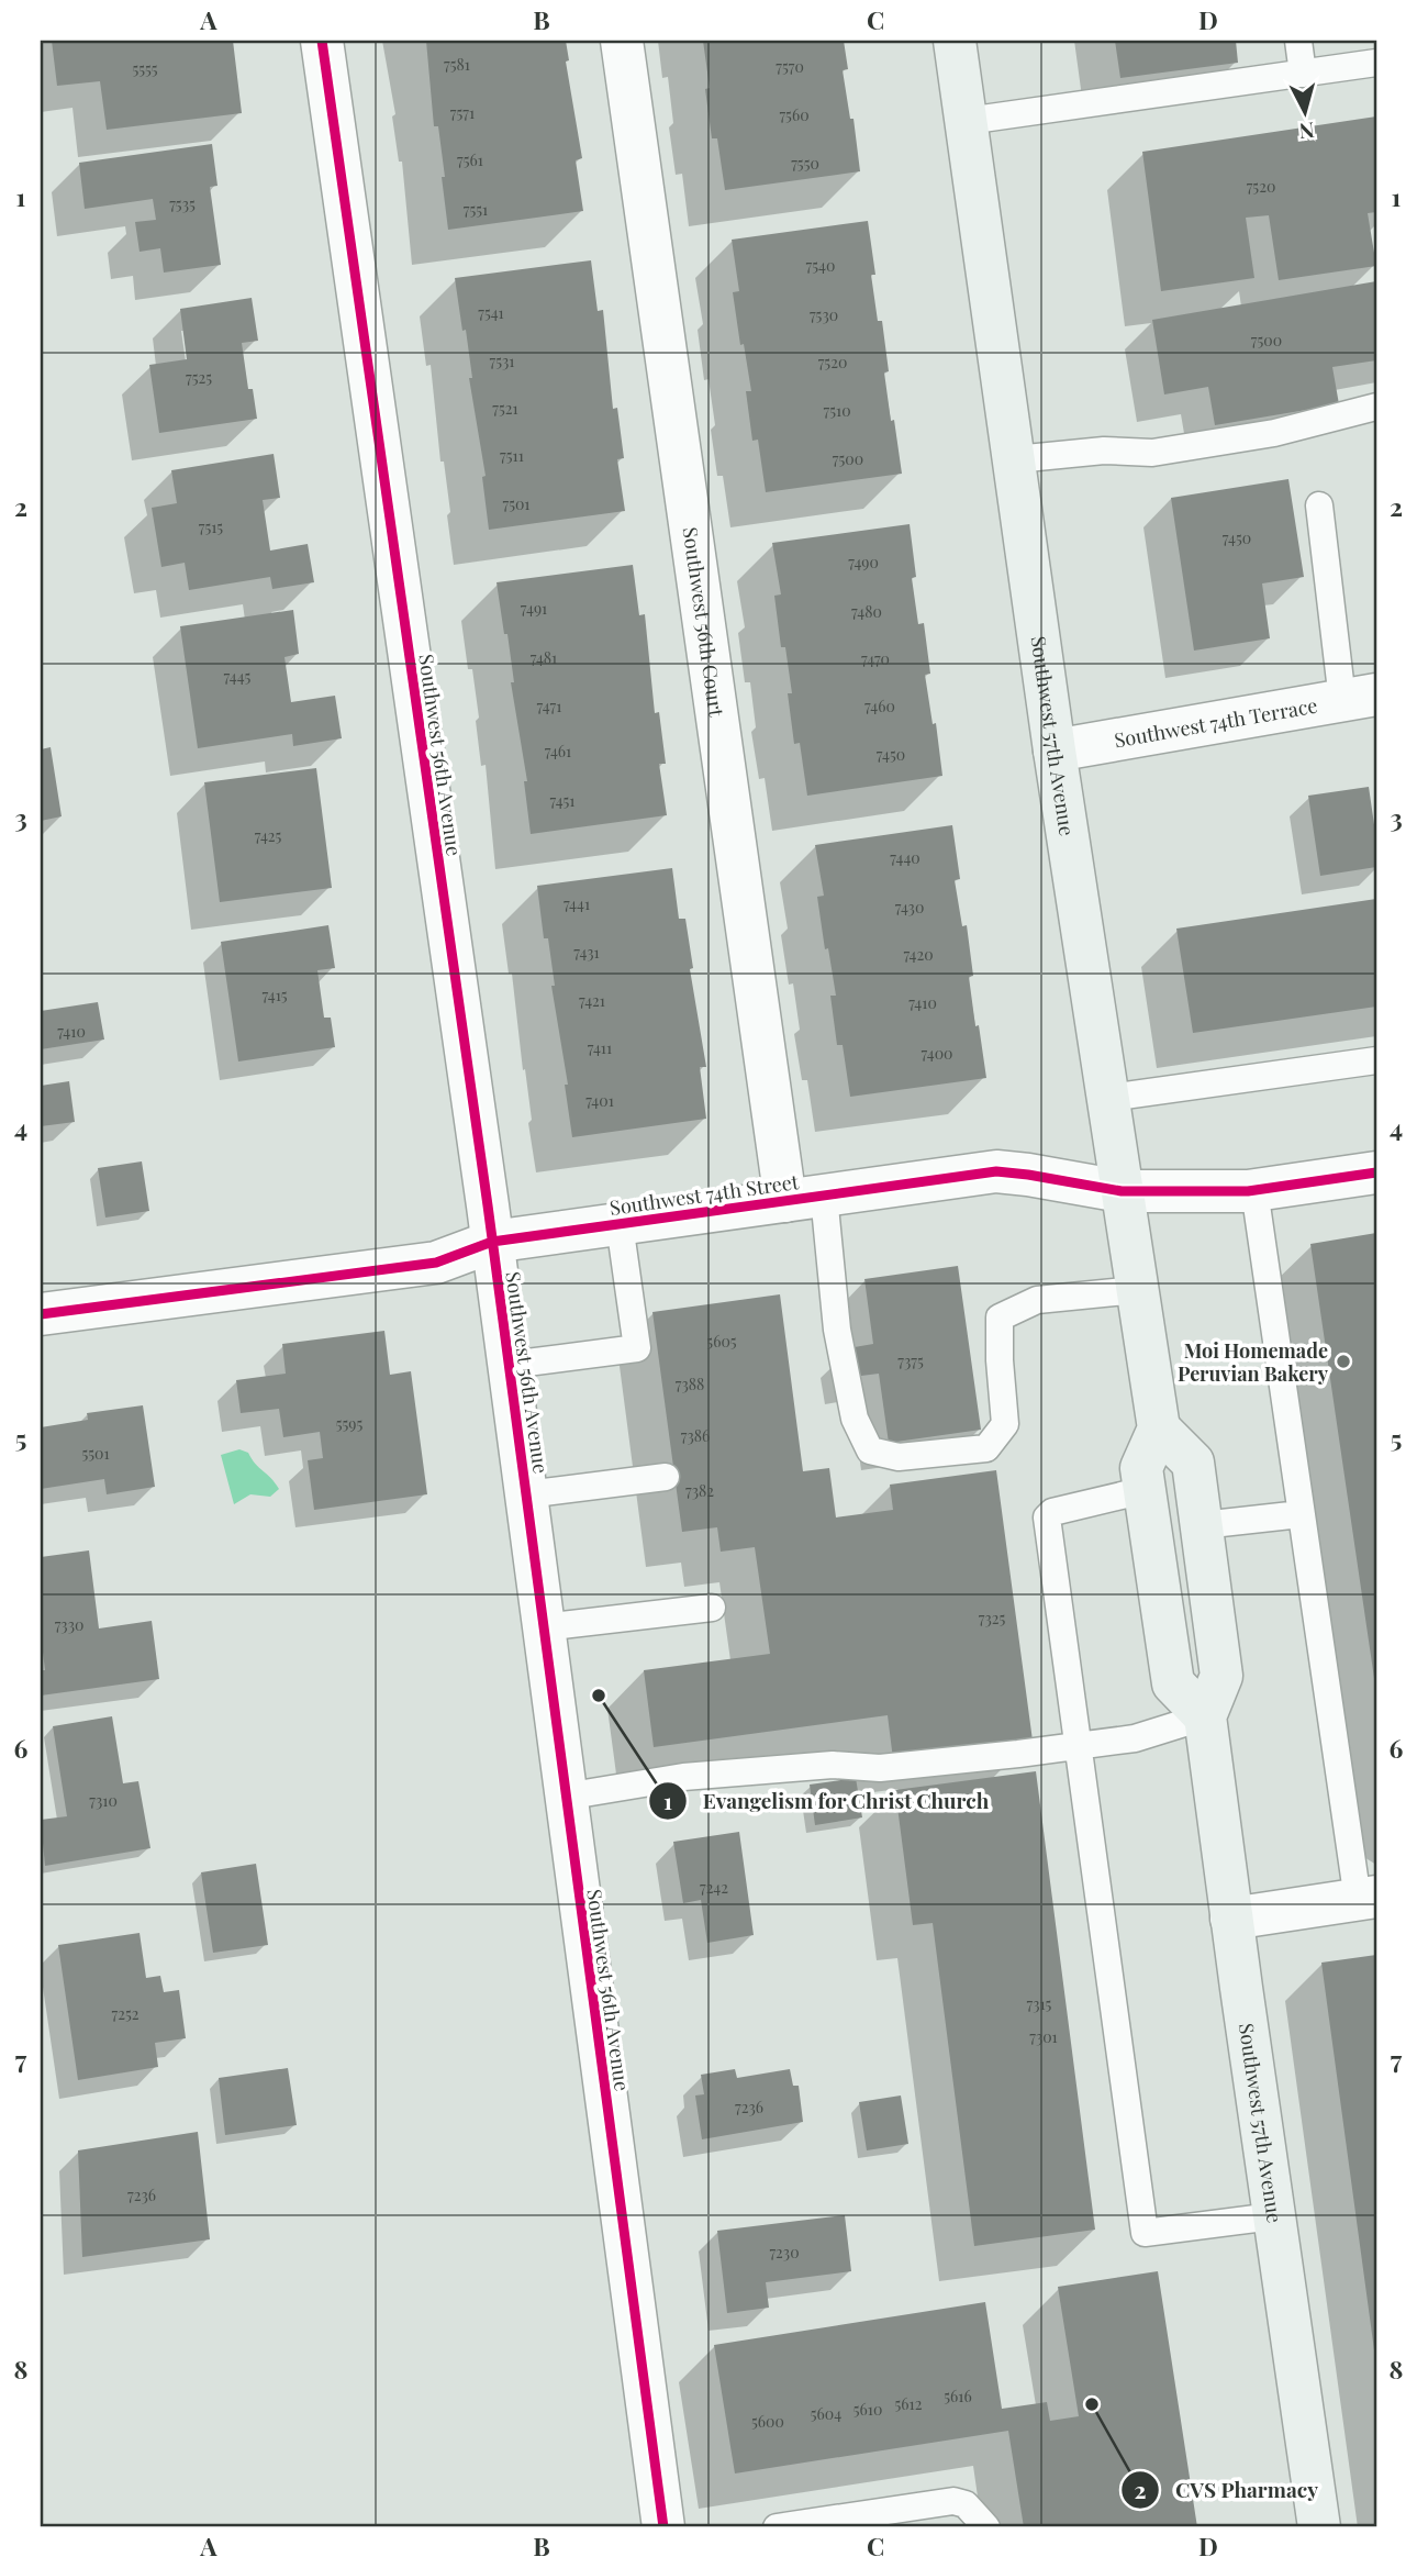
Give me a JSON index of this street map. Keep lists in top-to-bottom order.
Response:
{
  "streets": {
    "main road": ["Southwest 57th Avenue"],
    "street": [
      "Southwest 56th Court",
      "Southwest 74th Terrace",
      "Southwest 56th Avenue",
      "Southwest 74th Street"
    ]
  },
  "crossings": [
    ["Southwest 56th Court", "Southwest 74th Street"],
    ["Southwest 74th Terrace", "Southwest 57th Avenue"],
    ["Southwest 57th Avenue", "Southwest 74th Street"],
    ["Southwest 56th Avenue", "Southwest 74th Street"]
  ],
  "places": ["Moi Homemade Peruvian Bakery", "Evangelism for Christ Church", "CVS Pharmacy"],
  "house_numbers": [
    "7581",
    "7570",
    "5555",
    "7571",
    "7560",
    "7561",
    "7550",
    "7520",
    "7535",
    "7551",
    "7540",
    "7541",
    "7530",
    "7500",
    "7531",
    "7520",
    "7525",
    "7521",
    "7510",
    "7511",
    "7500",
    "7501",
    "7515",
    "7450",
    "7490",
    "7491",
    "7480",
    "7481",
    "7470",
    "7445",
    "7471",
    "7460",
    "7461",
    "7450",
    "7451",
    "7425",
    "7440",
    "7441",
    "7430",
    "7431",
    "7420",
    "7415",
    "7421",
    "7410",
    "7410",
    "7411",
    "7400",
    "7401",
    "5605",
    "7375",
    "7388",
    "5595",
    "7386",
    "5501",
    "7382",
    "7325",
    "7330",
    "7310",
    "7242",
    "7315",
    "7252",
    "7301",
    "7236",
    "7236",
    "7230",
    "5616",
    "5612",
    "5610",
    "5604",
    "5600"
  ],
  "north": "bottom",
  "grid": {
    "columns": [
      "A",
      "B",
      "C",
      "D"
    ],
    "rows": [
      "1",
      "2",
      "3",
      "4",
      "5",
      "6",
      "7",
      "8"
    ]
  }
}
